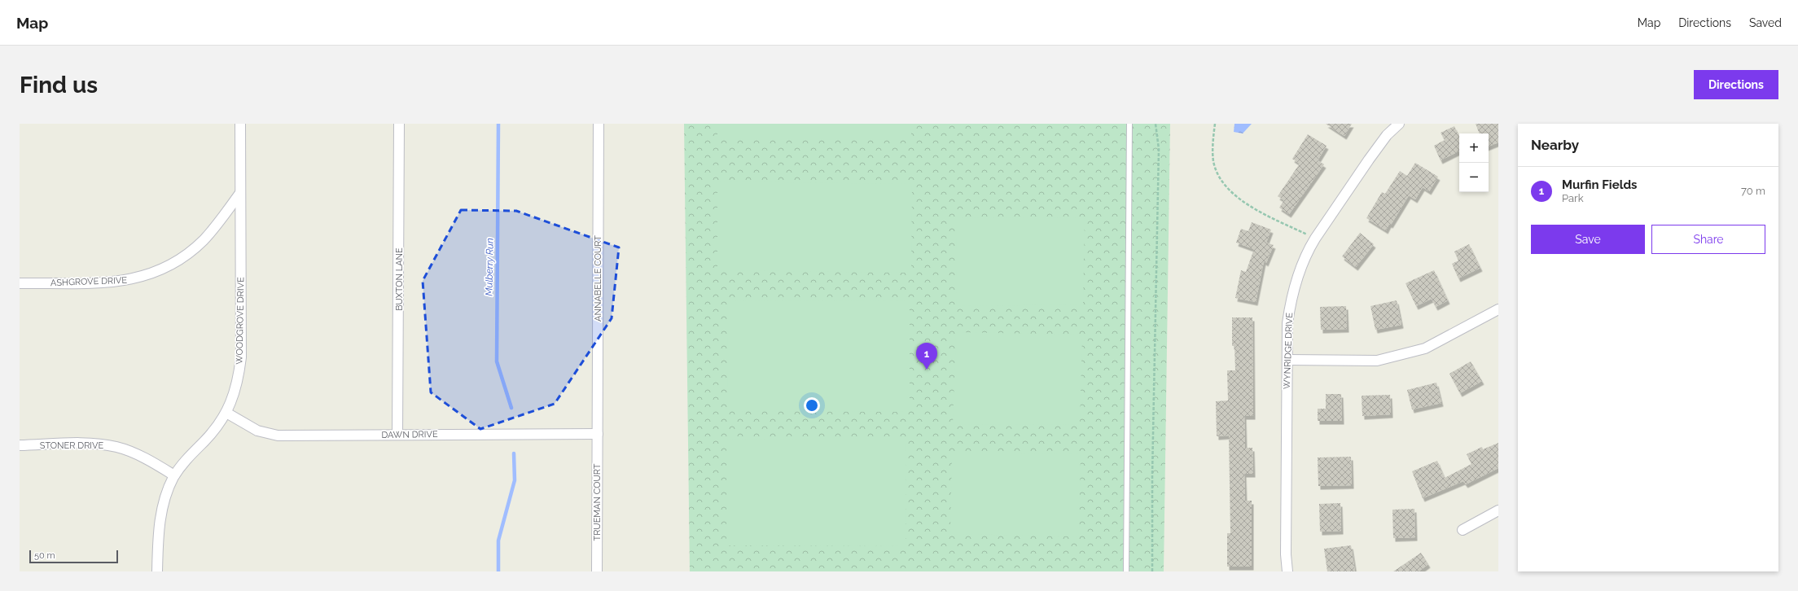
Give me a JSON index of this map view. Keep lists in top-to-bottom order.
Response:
{
  "streets": {
    "street": [
      "ANNABELLE COURT",
      "BUXTON LANE",
      "ASHGROVE DRIVE",
      "WOODGROVE DRIVE",
      "WYNRIDGE DRIVE",
      "DAWN DRIVE",
      "STONER DRIVE",
      "TRUEMAN COURT"
    ]
  },
  "crossings": [
    ["ANNABELLE COURT", "DAWN DRIVE"],
    ["ANNABELLE COURT", "TRUEMAN COURT"],
    ["BUXTON LANE", "DAWN DRIVE"],
    ["ASHGROVE DRIVE", "WOODGROVE DRIVE"],
    ["WOODGROVE DRIVE", "DAWN DRIVE"],
    ["WOODGROVE DRIVE", "STONER DRIVE"],
    ["DAWN DRIVE", "TRUEMAN COURT"]
  ],
  "water": ["Mulberry Run"],
  "scale_bar": "50 m",
  "page": {
    "header": "Map",
    "nav": ["Map", "Directions", "Saved"],
    "buttons": [
      "Directions",
      ["Save", "Share"]
    ],
    "title": "Find us",
    "heading": "Nearby",
    "map_buttons": ["+", "−"],
    "list": [
      {
        "mark": "1",
        "name": "Murfin Fields",
        "note": "Park",
        "value": "70 m"
      }
    ],
    "pins": "1",
    "scale": "50 m"
  }
}
